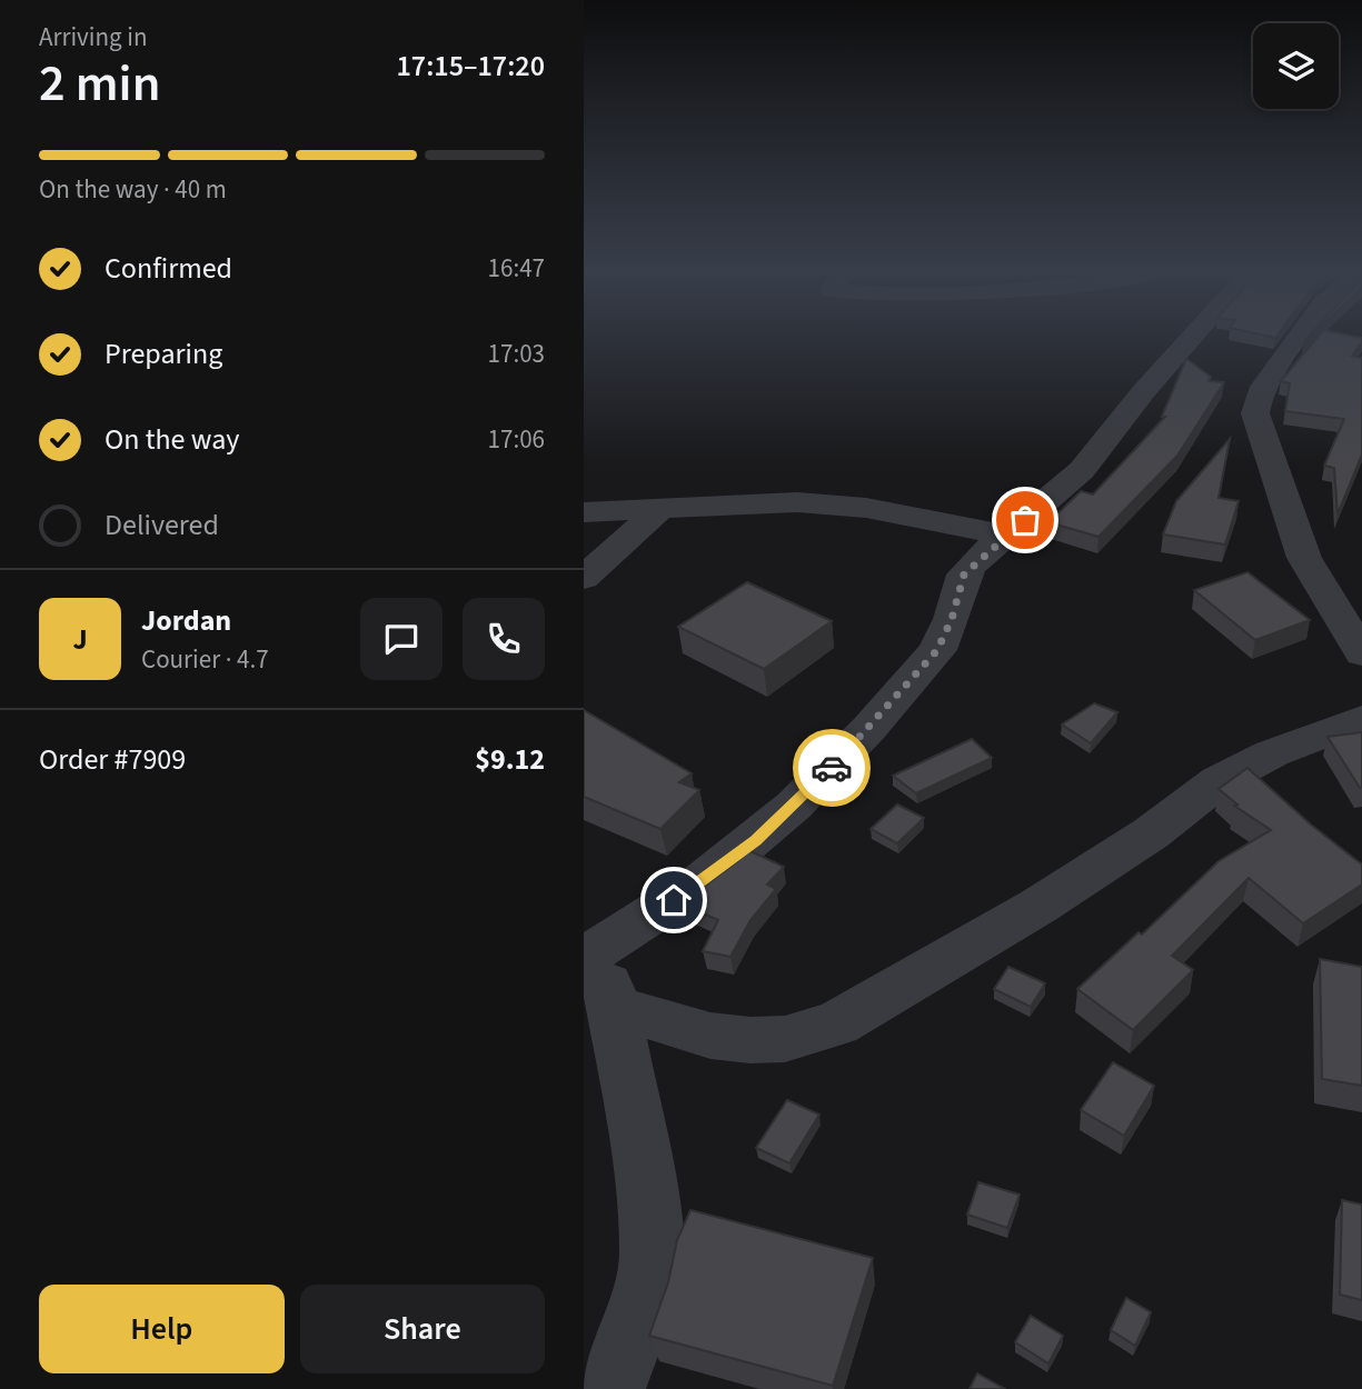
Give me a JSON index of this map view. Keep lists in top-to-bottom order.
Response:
{
  "page": {
    "heading": ["2 min", "Arriving in", "17:15–17:20"],
    "panel": [
      "Jordan",
      "Courier · 4.7",
      "Order #7909",
      "$9.12"
    ],
    "bar": "On the way · 40 m",
    "list": [
      ["Confirmed", "16:47"],
      ["Preparing", "17:03"],
      ["On the way", "17:06"],
      "Delivered"
    ],
    "round": "J",
    "buttons": ["Help", "Share"]
  }
}
